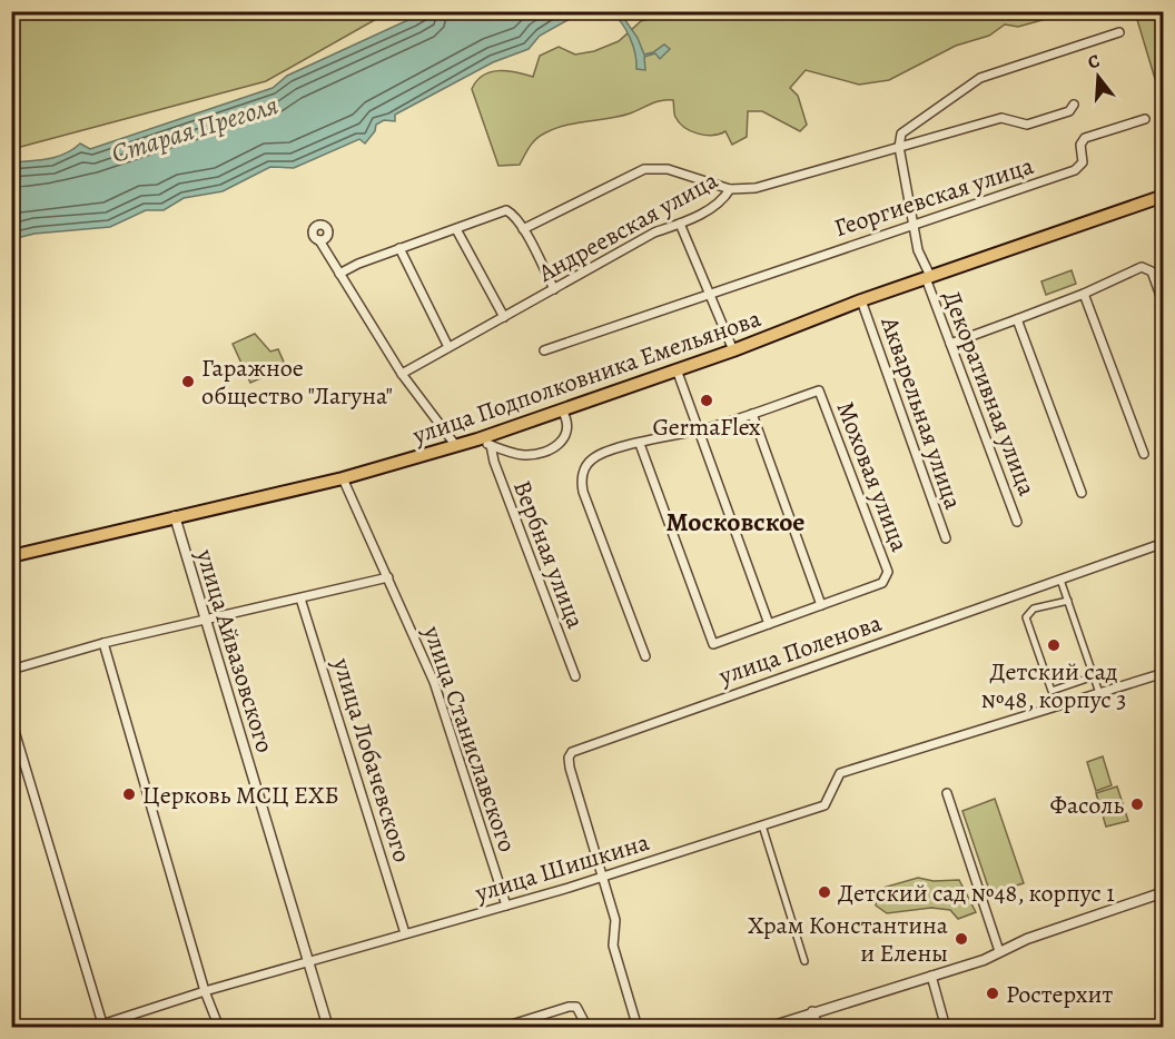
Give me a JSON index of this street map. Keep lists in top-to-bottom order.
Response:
{
  "streets": {
    "main road": ["улица Подполковника Емельянова"],
    "street": [
      "Георгиевская улица",
      "Андреевская улица",
      "Декоративная улица",
      "Акварельная улица",
      "Моховая улица",
      "Вербная улица",
      "улица Поленова",
      "улица Айвазовского",
      "улица Станиславского",
      "улица Лобачевского",
      "улица Шишкина"
    ]
  },
  "crossings": [
    ["Георгиевская улица", "Декоративная улица"],
    ["Андреевская улица", "Декоративная улица"],
    ["улица Подполковника Емельянова", "Декоративная улица"],
    ["улица Подполковника Емельянова", "Акварельная улица"],
    ["улица Подполковника Емельянова", "улица Айвазовского"],
    ["улица Подполковника Емельянова", "улица Станиславского"],
    ["улица Поленова", "улица Шишкина"],
    ["улица Айвазовского", "улица Шишкина"],
    ["улица Станиславского", "улица Шишкина"],
    ["улица Лобачевского", "улица Шишкина"]
  ],
  "districts": ["Московское"],
  "water": ["Старая Преголя"],
  "places": [
    "Гаражное общество \"Лагуна\"",
    "GermaFlex",
    "Детский сад №48, корпус 3",
    "Церковь МСЦ ЕХБ",
    "Фасоль",
    "Детский сад №48, корпус 1",
    "Храм Константина и Елены",
    "Ростерхит"
  ],
  "north": "top"
}
